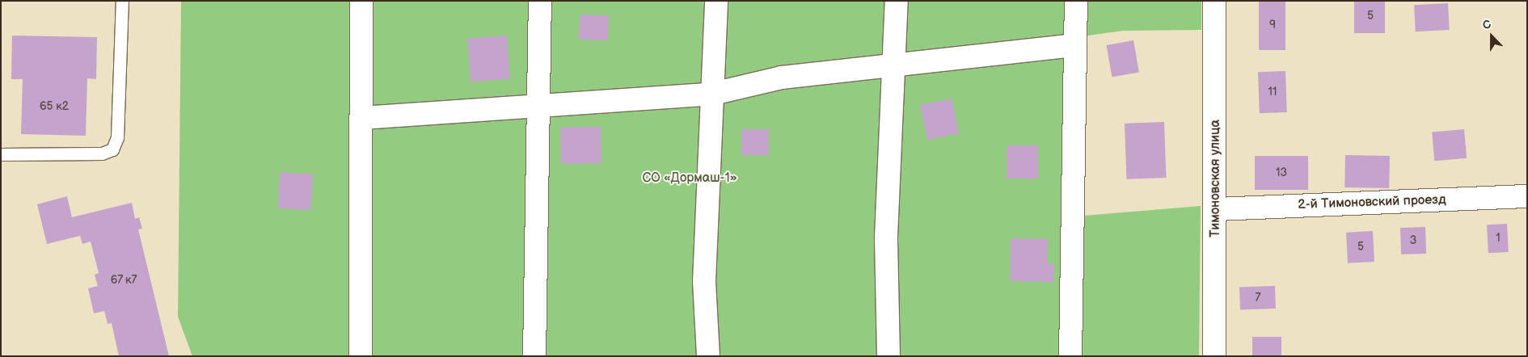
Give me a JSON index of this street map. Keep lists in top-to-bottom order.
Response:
{
  "streets": {
    "street": ["Тимоновская улица", "2-й Тимоновский проезд"]
  },
  "crossings": [
    ["Тимоновская улица", "2-й Тимоновский проезд"]
  ],
  "parks": ["СО «Дормаш-1»"],
  "house_numbers": [
    "5",
    "9",
    "11",
    "65 к2",
    "13",
    "1",
    "3",
    "5",
    "67 к7",
    "7"
  ],
  "north": "top"
}
